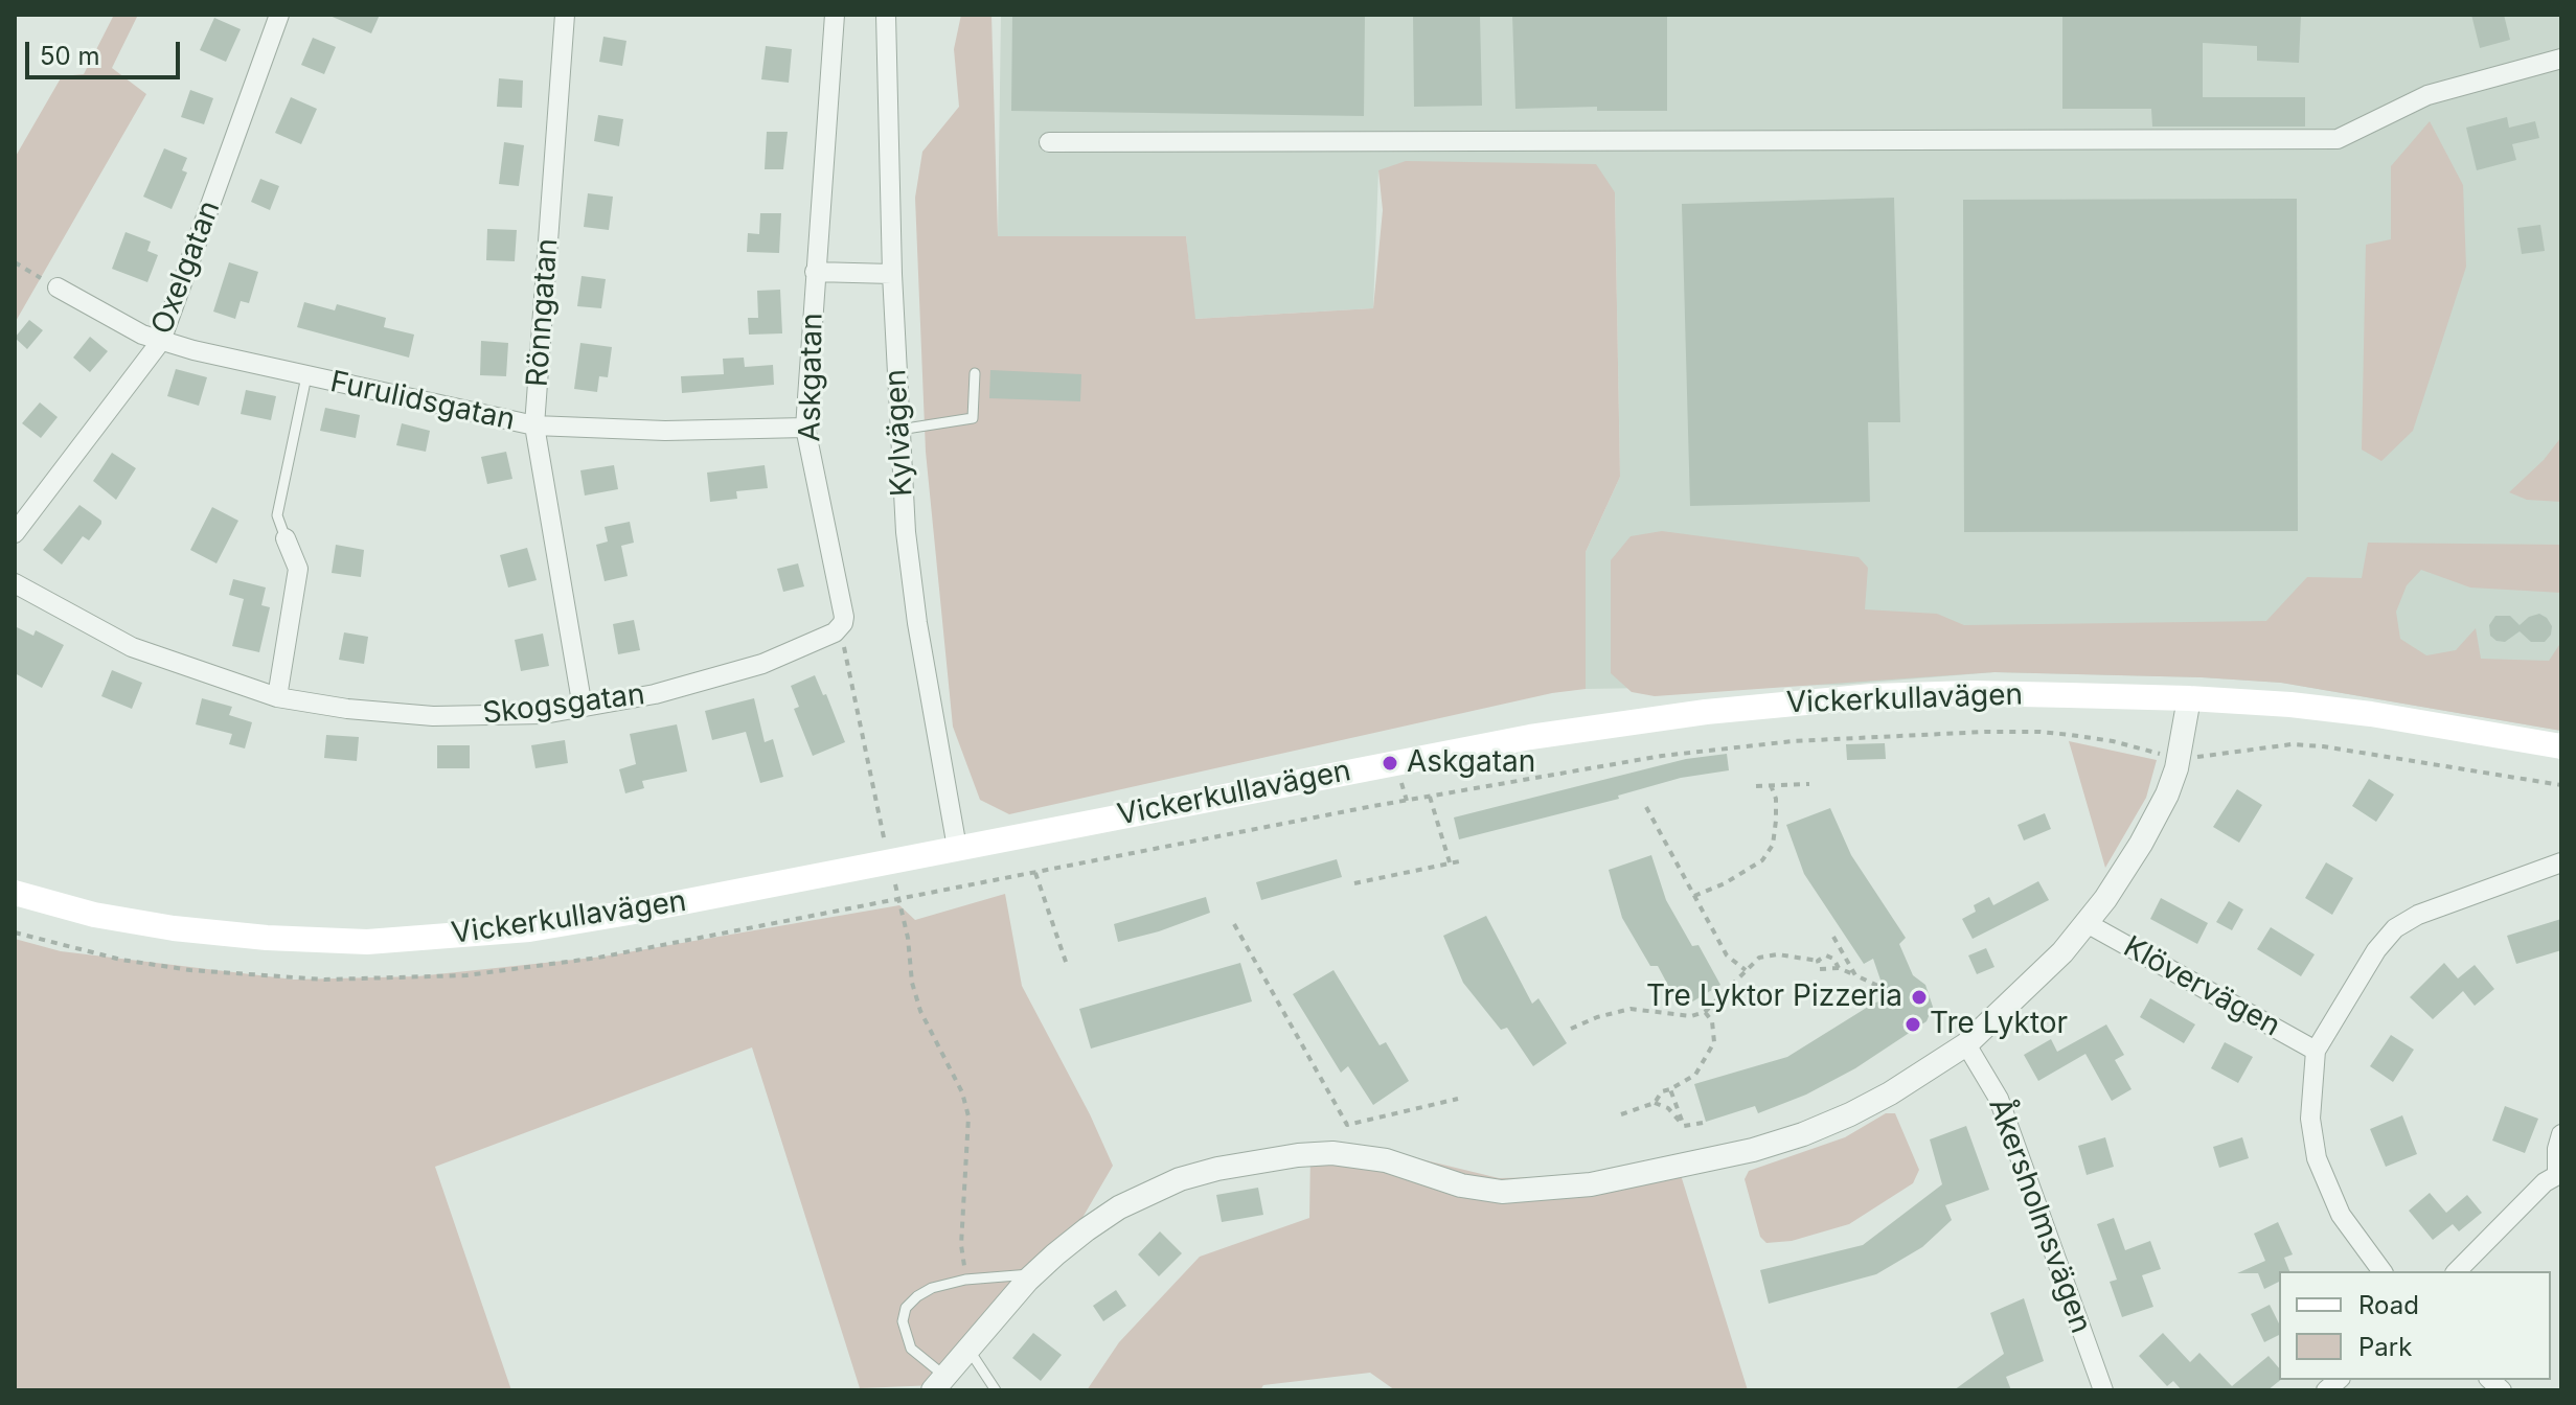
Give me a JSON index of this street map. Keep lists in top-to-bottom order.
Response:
{
  "streets": {
    "main road": ["Vickerkullavägen"],
    "street": [
      "Oxelgatan",
      "Rönngatan",
      "Askgatan",
      "Furulidsgatan",
      "Kylvägen",
      "Skogsgatan",
      "Klövervägen",
      "Åkersholmsvägen"
    ]
  },
  "crossings": [
    ["Oxelgatan", "Furulidsgatan"],
    ["Rönngatan", "Furulidsgatan"],
    ["Rönngatan", "Skogsgatan"],
    ["Askgatan", "Furulidsgatan"],
    ["Askgatan", "Kylvägen"],
    ["Askgatan", "Skogsgatan"],
    ["Kylvägen", "Vickerkullavägen"]
  ],
  "places": ["Askgatan", "Tre Lyktor Pizzeria", "Tre Lyktor"],
  "legend": ["Road", "Park"],
  "scale_bar": "50 m"
}
